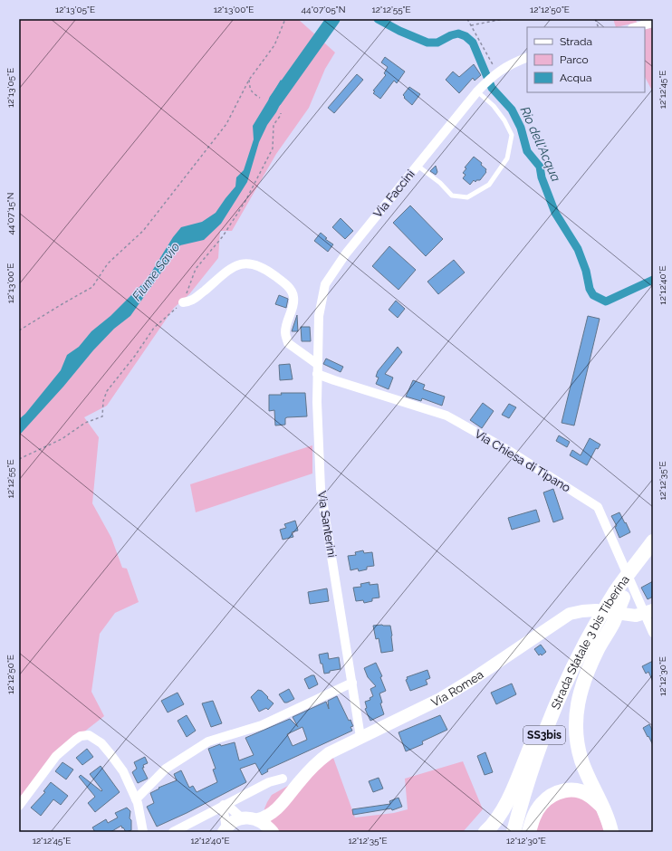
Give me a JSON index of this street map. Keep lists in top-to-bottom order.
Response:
{
  "streets": {
    "highway": ["Strada Statale 3 bis Tiberina", "SS3bis"],
    "main road": ["Via Romea"],
    "street": ["Via Faccini", "Via Chiesa di Tipano", "Via Santerini"]
  },
  "crossings": [
    ["Via Faccini", "Via Santerini"],
    ["Via Chiesa di Tipano", "Via Santerini"],
    ["Via Chiesa di Tipano", "Via Romea"],
    ["Via Santerini", "Via Romea"]
  ],
  "water": ["Rio dell'Acqua", "Fiume Savio"],
  "legend": ["Strada", "Parco", "Acqua"],
  "coordinates": [
    "12°13'05\"E",
    "12°13'00\"E",
    "44°07'05\"N",
    "12°12'55\"E",
    "12°12'50\"E",
    "12°12'45\"E",
    "44°07'15\"N",
    "12°12'40\"E",
    "12°12'35\"E",
    "12°12'30\"E"
  ]
}
